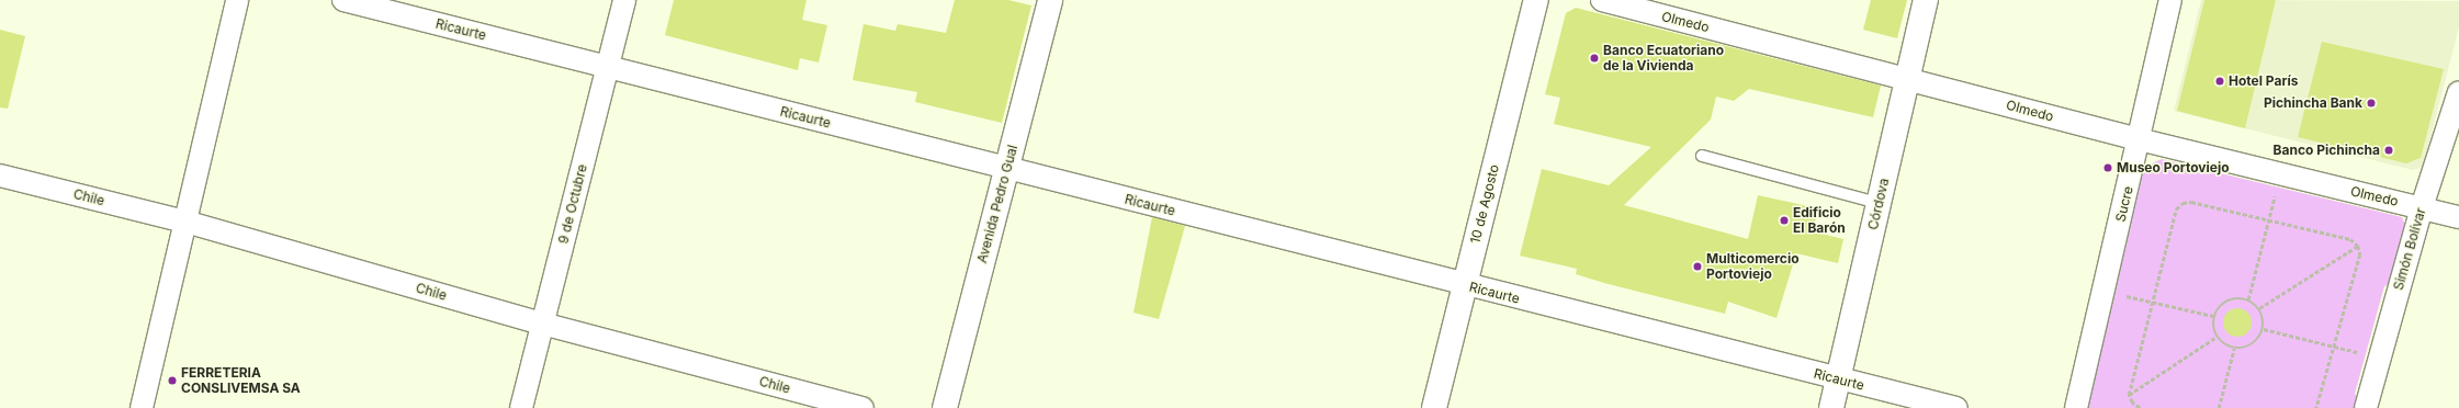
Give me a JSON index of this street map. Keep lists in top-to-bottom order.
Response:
{
  "streets": {
    "main road": ["Avenida Pedro Gual", "10 de Agosto", "Córdova"],
    "street": [
      "Olmedo",
      "Ricaurte",
      "Chile",
      "9 de Octubre",
      "Sucre",
      "Simón Bolívar"
    ]
  },
  "crossings": [
    ["Olmedo", "Córdova"],
    ["Olmedo", "Sucre"],
    ["Olmedo", "Simón Bolívar"],
    ["Ricaurte", "9 de Octubre"],
    ["Ricaurte", "Avenida Pedro Gual"],
    ["Ricaurte", "10 de Agosto"],
    ["Ricaurte", "Córdova"],
    ["Chile", "9 de Octubre"]
  ],
  "places": [
    "Banco Ecuatoriano de la Vivienda",
    "Hotel París",
    "Pichincha Bank",
    "Banco Pichincha",
    "Museo Portoviejo",
    "Edificio El Barón",
    "Multicomercio Portoviejo",
    "FERRETERIA CONSLIVEMSA SA"
  ]
}
